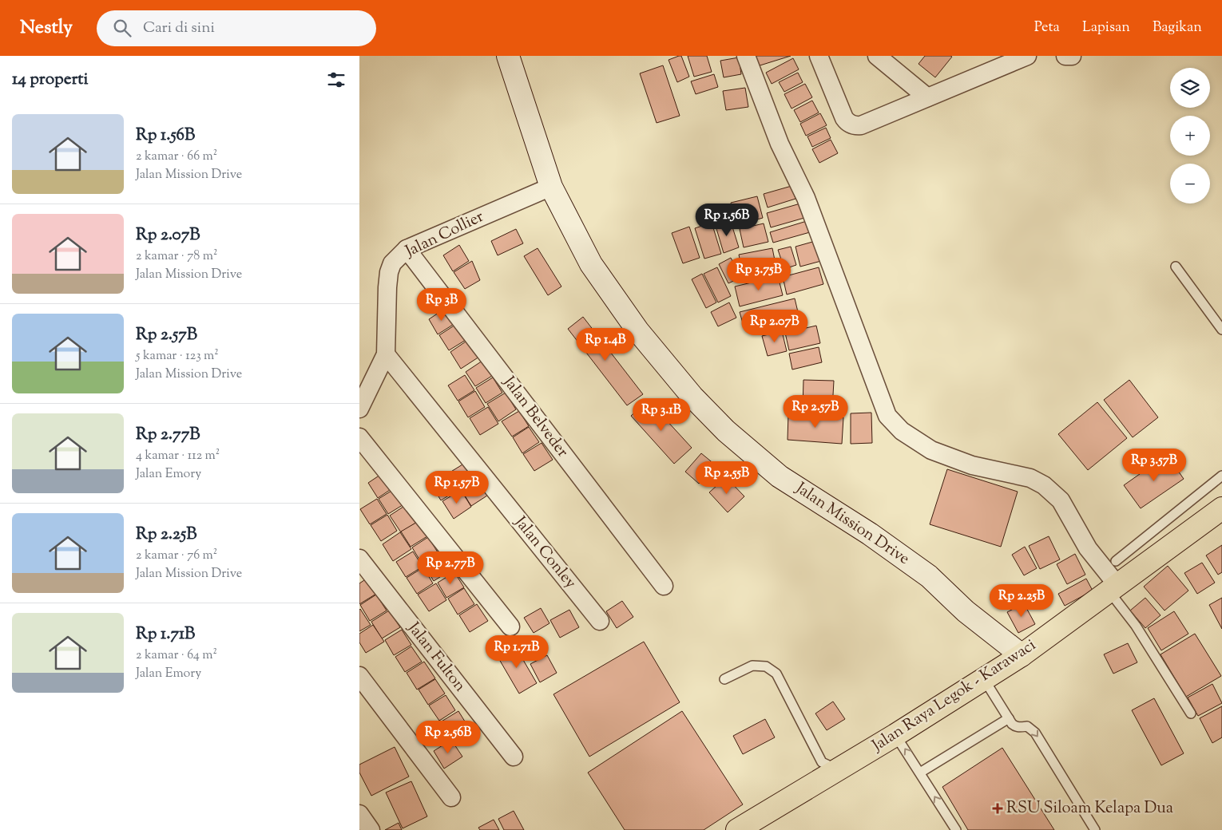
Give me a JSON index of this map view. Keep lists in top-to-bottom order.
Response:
{
  "streets": {
    "main road": ["Jalan Raya Legok - Karawaci"],
    "street": [
      "Jalan Collier",
      "Jalan Belveder",
      "Jalan Mission Drive",
      "Jalan Conley",
      "Jalan Fulton"
    ]
  },
  "crossings": [
    ["Jalan Collier", "Jalan Belveder"],
    ["Jalan Collier", "Jalan Mission Drive"],
    ["Jalan Collier", "Jalan Conley"],
    ["Jalan Mission Drive", "Jalan Raya Legok - Karawaci"]
  ],
  "places": {
    "health": ["RSU Siloam Kelapa Dua"]
  },
  "page": {
    "header": "Nestly",
    "search": "Cari di sini",
    "nav": ["Peta", "Lapisan", "Bagikan"],
    "heading": "14 properti",
    "map_buttons": ["+", "−"],
    "list": [
      {
        "name": "Rp 1.56B",
        "note": "2 kamar · 66 m² · Jalan Mission Drive"
      },
      {
        "name": "Rp 2.07B",
        "note": "2 kamar · 78 m² · Jalan Mission Drive"
      },
      {
        "name": "Rp 2.57B",
        "note": "5 kamar · 123 m² · Jalan Mission Drive"
      },
      {
        "name": "Rp 2.77B",
        "note": "4 kamar · 112 m² · Jalan Emory"
      },
      {
        "name": "Rp 2.25B",
        "note": "2 kamar · 76 m² · Jalan Mission Drive"
      },
      {
        "name": "Rp 1.71B",
        "note": "2 kamar · 64 m² · Jalan Emory"
      }
    ],
    "price": [
      "Rp 1.56B",
      "Rp 3.75B",
      "Rp 3B",
      "Rp 2.07B",
      "Rp 1.4B",
      "Rp 2.57B",
      "Rp 3.1B",
      "Rp 3.57B",
      "Rp 2.55B",
      "Rp 1.57B",
      "Rp 2.77B",
      "Rp 2.25B",
      "Rp 1.71B",
      "Rp 2.56B"
    ]
  }
}
